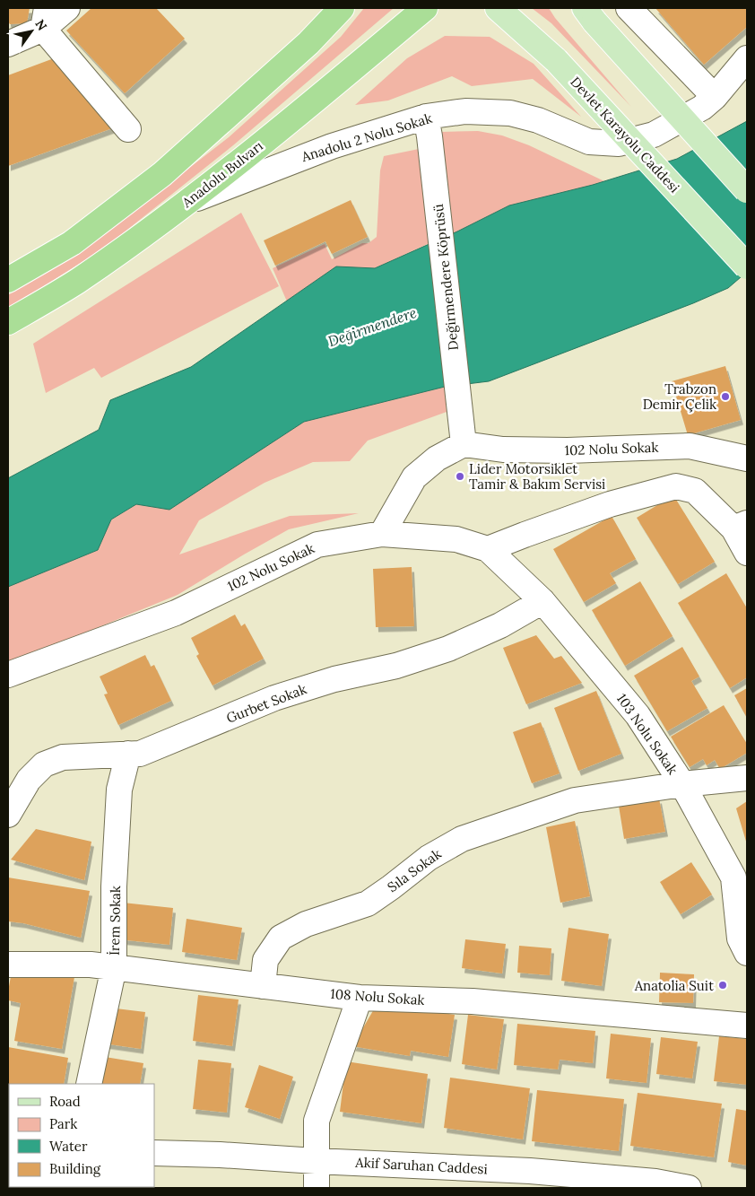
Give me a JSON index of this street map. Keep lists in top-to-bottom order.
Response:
{
  "streets": {
    "highway": ["Anadolu Bulvarı"],
    "main road": ["Devlet Karayolu Caddesi"],
    "street": [
      "Anadolu 2 Nolu Sokak",
      "Değirmendere Köprüsü",
      "102 Nolu Sokak",
      "Gurbet Sokak",
      "103 Nolu Sokak",
      "Sıla Sokak",
      "İrem Sokak",
      "108 Nolu Sokak",
      "Akif Saruhan Caddesi"
    ]
  },
  "crossings": [
    ["Anadolu 2 Nolu Sokak", "Anadolu Bulvarı"],
    ["Anadolu 2 Nolu Sokak", "Değirmendere Köprüsü"],
    ["Değirmendere Köprüsü", "102 Nolu Sokak"],
    ["102 Nolu Sokak", "103 Nolu Sokak"],
    ["Gurbet Sokak", "103 Nolu Sokak"],
    ["Gurbet Sokak", "İrem Sokak"],
    ["103 Nolu Sokak", "Sıla Sokak"],
    ["Sıla Sokak", "108 Nolu Sokak"],
    ["İrem Sokak", "108 Nolu Sokak"]
  ],
  "water": ["Değirmendere"],
  "places": ["Trabzon Demir Çelik", "Lider Motorsiklet Tamir & Bakım Servisi", "Anatolia Suit"],
  "legend": [
    "Road",
    "Park",
    "Water",
    "Building"
  ],
  "north": "top right"
}
